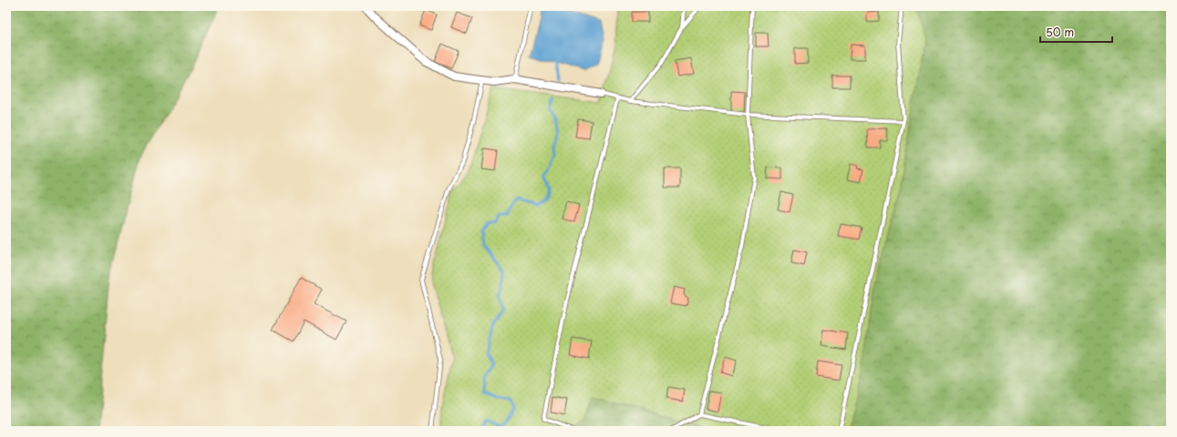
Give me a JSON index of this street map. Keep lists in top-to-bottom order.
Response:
{
  "scale_bar": "50 m"
}
